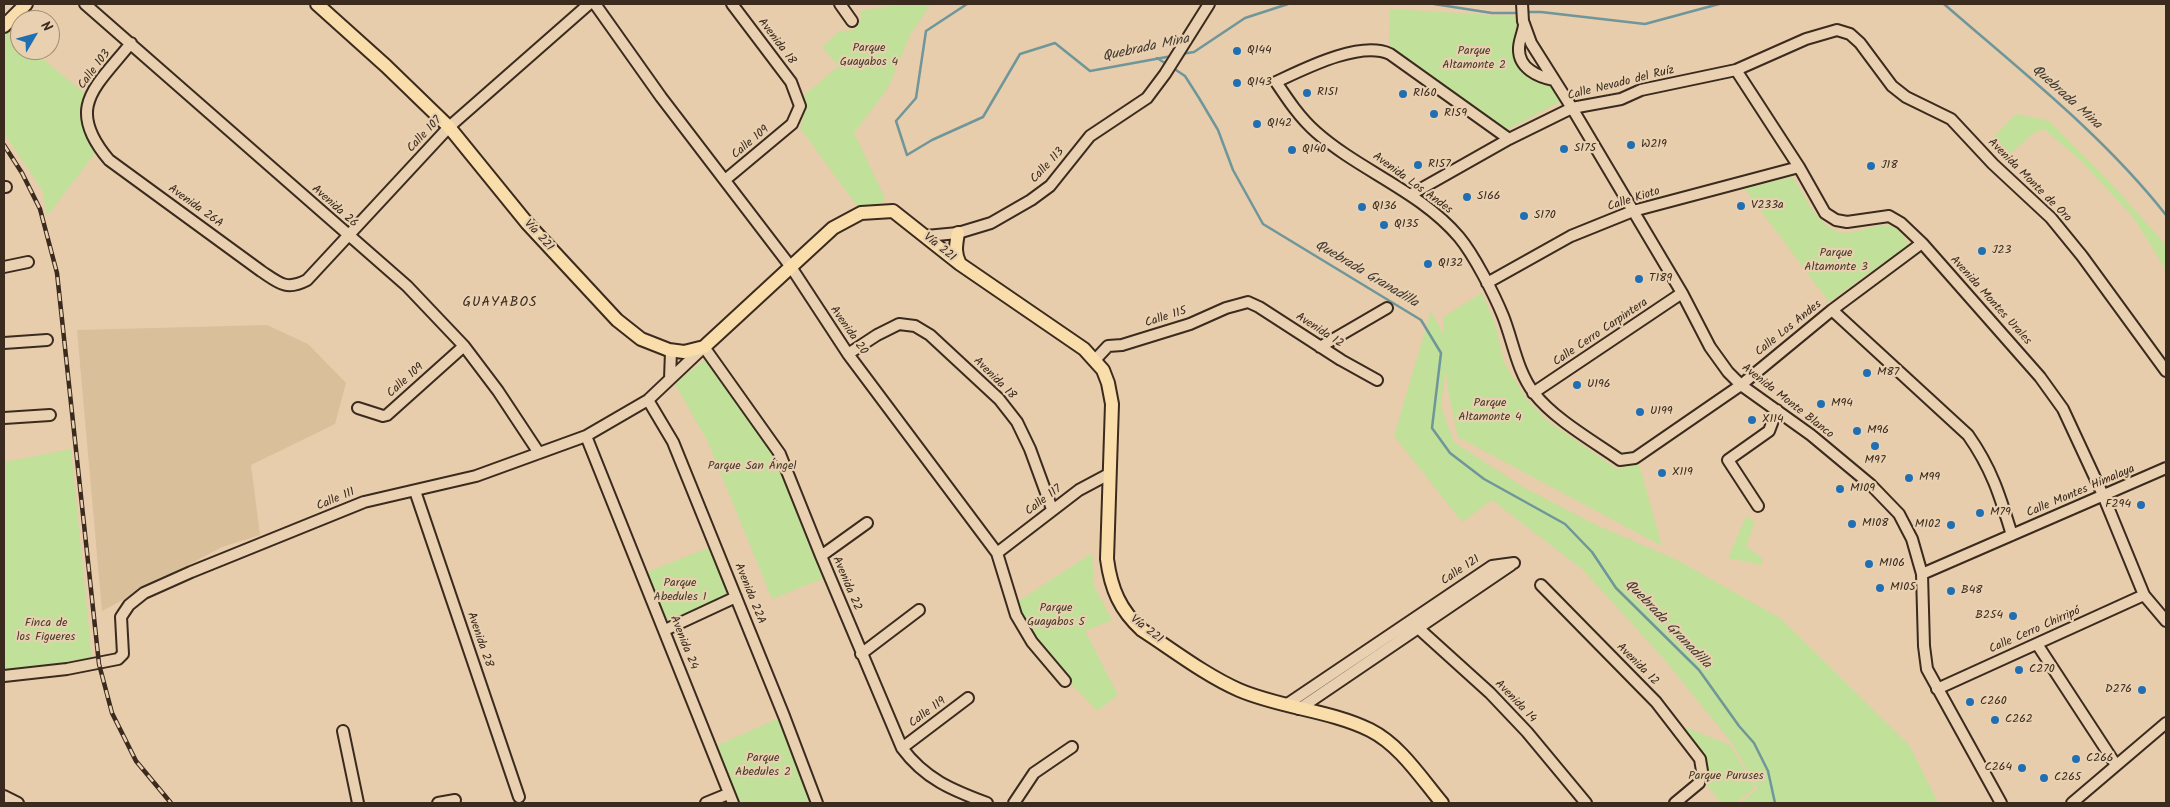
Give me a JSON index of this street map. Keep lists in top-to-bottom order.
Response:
{
  "streets": {
    "main road": ["Vía 221"],
    "street": [
      "Avenida 18",
      "Calle 103",
      "Calle Nevado del Ruíz",
      "Calle 107",
      "Calle 109",
      "Calle 113",
      "Avenida Monte de Oro",
      "Avenida Los Andes",
      "Calle Kioto",
      "Avenida 26A",
      "Avenida 26",
      "Avenida Montes Urales",
      "Calle 115",
      "Calle Los Andes",
      "Avenida 20",
      "Avenida 12",
      "Calle Cerro Carpintera",
      "Avenida Monte Blanco",
      "Calle Montes Himalaya",
      "Calle 111",
      "Calle 117",
      "Calle 121",
      "Avenida 22",
      "Avenida 22A",
      "Calle Cerro Chirripó",
      "Avenida 28",
      "Avenida 24",
      "Avenida 14",
      "Calle 119"
    ]
  },
  "crossings": [
    ["Avenida 18", "Calle 109"],
    ["Avenida 18", "Avenida 20"],
    ["Avenida 18", "Calle 117"],
    ["Calle 103", "Avenida 26A"],
    ["Calle 103", "Avenida 26"],
    ["Calle Nevado del Ruíz", "Avenida Monte de Oro"],
    ["Calle Nevado del Ruíz", "Avenida Los Andes"],
    ["Calle Nevado del Ruíz", "Avenida Montes Urales"],
    ["Calle Nevado del Ruíz", "Avenida Monte Blanco"],
    ["Calle 107", "Avenida 26A"],
    ["Calle 107", "Avenida 26"],
    ["Calle 107", "Vía 221"],
    ["Calle 109", "Avenida 26"],
    ["Calle 109", "Avenida 20"],
    ["Calle 113", "Vía 221"],
    ["Avenida Los Andes", "Calle Kioto"],
    ["Avenida Los Andes", "Calle Los Andes"],
    ["Avenida Los Andes", "Calle Cerro Carpintera"],
    ["Calle Kioto", "Avenida Montes Urales"],
    ["Calle Kioto", "Avenida Monte Blanco"],
    ["Avenida 26", "Calle 111"],
    ["Vía 221", "Calle 115"],
    ["Vía 221", "Avenida 20"],
    ["Vía 221", "Calle 111"],
    ["Vía 221", "Calle 117"],
    ["Vía 221", "Calle 121"],
    ["Vía 221", "Avenida 22"],
    ["Avenida Montes Urales", "Calle Los Andes"],
    ["Avenida Montes Urales", "Calle Montes Himalaya"],
    ["Avenida Montes Urales", "Calle Cerro Chirripó"],
    ["Calle 115", "Avenida 12"],
    ["Calle Los Andes", "Avenida Monte Blanco"],
    ["Avenida 20", "Calle 117"],
    ["Calle Cerro Carpintera", "Avenida Monte Blanco"],
    ["Avenida Monte Blanco", "Calle Montes Himalaya"],
    ["Avenida Monte Blanco", "Calle Cerro Chirripó"],
    ["Calle 111", "Avenida 22"],
    ["Calle 111", "Avenida 22A"],
    ["Calle 111", "Avenida 28"],
    ["Calle 111", "Avenida 24"],
    ["Calle 121", "Avenida 14"],
    ["Avenida 22", "Calle 119"]
  ],
  "districts": ["GUAYABOS"],
  "water": ["Quebrada Mina", "Quebrada Granadilla"],
  "parks": [
    "Parque Guayabos 4",
    "Parque Altamonte 2",
    "Parque Altamonte 3",
    "Parque Altamonte 4",
    "Parque San Ángel",
    "Parque Abedules 1",
    "Parque Guayabos 5",
    "Finca de los Figueres",
    "Parque Abedules 2",
    "Parque Puruses"
  ],
  "places": [
    "Q144",
    "Q143",
    "R151",
    "R160",
    "R159",
    "Q142",
    "W219",
    "S175",
    "Q140",
    "R157",
    "J18",
    "S166",
    "V233a",
    "Q136",
    "S170",
    "Q135",
    "J23",
    "Q132",
    "T189",
    "M87",
    "U196",
    "M94",
    "U199",
    "X114",
    "M96",
    "M97",
    "X119",
    "M99",
    "M109",
    "F294",
    "M79",
    "M108",
    "M102",
    "M106",
    "M105",
    "B48",
    "B254",
    "C270",
    "D276",
    "C260",
    "C262",
    "C266",
    "C264",
    "C265"
  ],
  "north": "top right"
}
